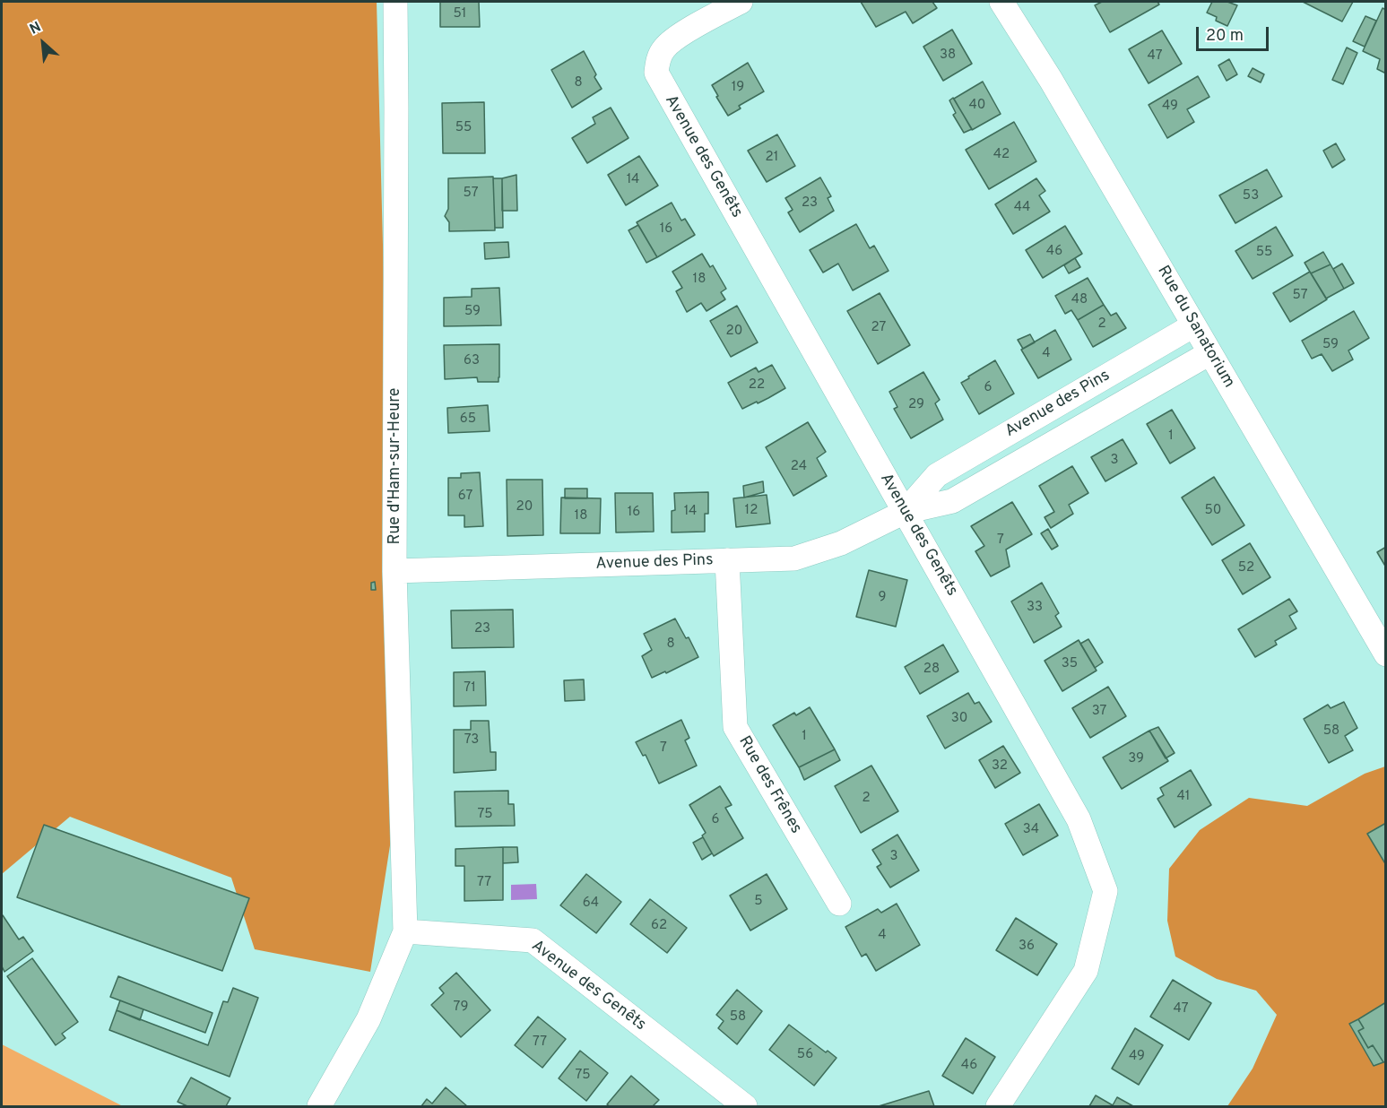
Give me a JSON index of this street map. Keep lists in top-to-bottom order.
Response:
{
  "streets": {
    "street": [
      "Avenue des Genêts",
      "Rue du Sanatorium",
      "Avenue des Pins",
      "Rue d'Ham-sur-Heure",
      "Rue des Frênes"
    ]
  },
  "crossings": [
    ["Avenue des Genêts", "Avenue des Pins"],
    ["Avenue des Genêts", "Rue d'Ham-sur-Heure"],
    ["Rue du Sanatorium", "Avenue des Pins"],
    ["Avenue des Pins", "Rue d'Ham-sur-Heure"],
    ["Avenue des Pins", "Rue des Frênes"]
  ],
  "house_numbers": [
    "51",
    "38",
    "47",
    "8",
    "19",
    "40",
    "49",
    "55",
    "42",
    "21",
    "14",
    "57",
    "53",
    "23",
    "44",
    "16",
    "46",
    "55",
    "18",
    "57",
    "48",
    "59",
    "2",
    "27",
    "20",
    "59",
    "4",
    "63",
    "22",
    "6",
    "29",
    "65",
    "1",
    "3",
    "24",
    "67",
    "20",
    "12",
    "50",
    "14",
    "16",
    "18",
    "7",
    "52",
    "9",
    "33",
    "23",
    "8",
    "35",
    "28",
    "71",
    "37",
    "30",
    "58",
    "1",
    "73",
    "7",
    "39",
    "32",
    "41",
    "2",
    "75",
    "6",
    "34",
    "3",
    "77",
    "5",
    "64",
    "62",
    "4",
    "36",
    "79",
    "47",
    "58",
    "77",
    "56",
    "49",
    "46",
    "75"
  ],
  "scale_bar": "20 m",
  "north": "top left"
}
